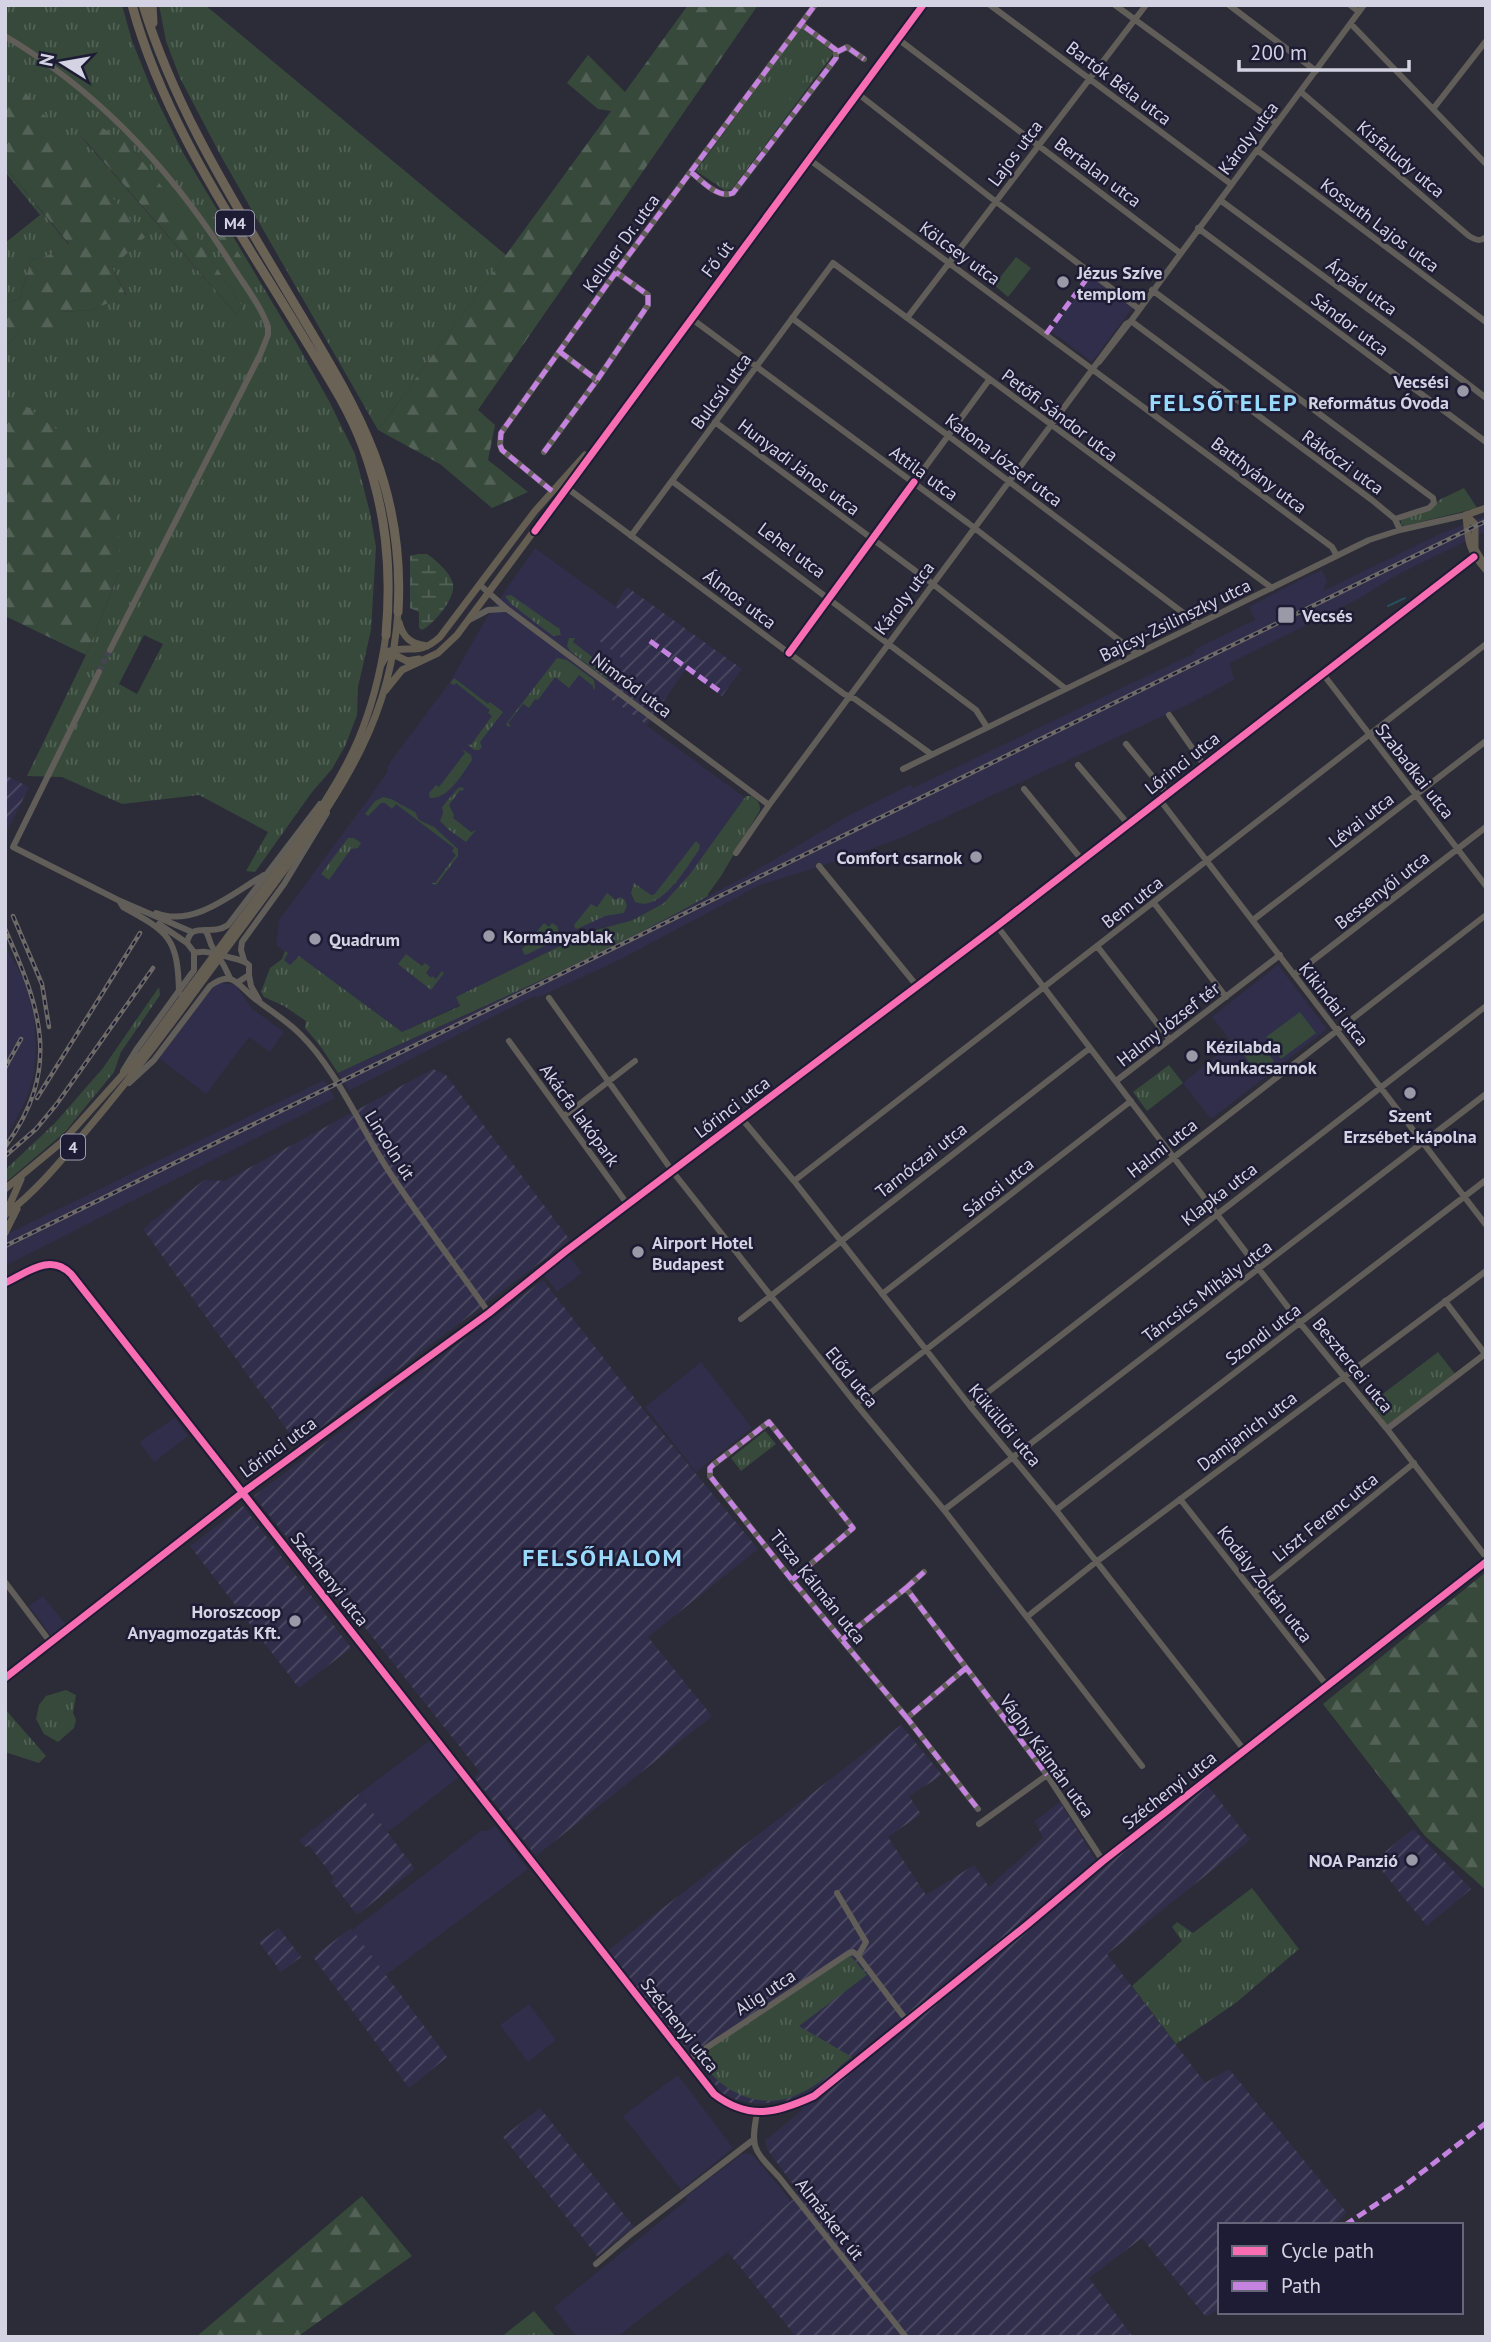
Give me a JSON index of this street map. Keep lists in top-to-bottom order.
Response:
{
  "streets": {
    "highway": ["M4"],
    "main road": ["Fő út", "4"],
    "street": [
      "Bartók Béla utca",
      "Károly utca",
      "Lajos utca",
      "Kisfaludy utca",
      "Bertalan utca",
      "Kossuth Lajos utca",
      "Kellner Dr. utca",
      "Kölcsey utca",
      "Árpád utca",
      "Sándor utca",
      "Bulcsú utca",
      "Petőfi Sándor utca",
      "Katona József utca",
      "Rákóczi utca",
      "Hunyadi János utca",
      "Attila utca",
      "Batthyány utca",
      "Lehel utca",
      "Álmos utca",
      "Bajcsy-Zsilinszky utca",
      "Nimród utca",
      "Lőrinci utca",
      "Szabadkai utca",
      "Lévai utca",
      "Bessenyői utca",
      "Bem utca",
      "Kikindai utca",
      "Halmy József tér",
      "Akácfa lakópark",
      "Lincoln út",
      "Halmi utca",
      "Tarnóczai utca",
      "Sárosi utca",
      "Klapka utca",
      "Táncsics Mihály utca",
      "Szondi utca",
      "Besztercei utca",
      "Előd utca",
      "Küküllői utca",
      "Damjanich utca",
      "Liszt Ferenc utca",
      "Széchenyi utca",
      "Kodály Zoltán utca",
      "Tisza Kálmán utca",
      "Vághy Kálmán utca",
      "Alig utca",
      "Almáskert út"
    ]
  },
  "crossings": [
    ["Bartók Béla utca", "Károly utca"],
    ["Bartók Béla utca", "Lajos utca"],
    ["Károly utca", "Kisfaludy utca"],
    ["Károly utca", "Bertalan utca"],
    ["Károly utca", "Kossuth Lajos utca"],
    ["Károly utca", "Kölcsey utca"],
    ["Károly utca", "Árpád utca"],
    ["Károly utca", "Sándor utca"],
    ["Károly utca", "Petőfi Sándor utca"],
    ["Károly utca", "Katona József utca"],
    ["Károly utca", "Rákóczi utca"],
    ["Károly utca", "Hunyadi János utca"],
    ["Károly utca", "Attila utca"],
    ["Károly utca", "Batthyány utca"],
    ["Károly utca", "Lehel utca"],
    ["Károly utca", "Álmos utca"],
    ["Károly utca", "Nimród utca"],
    ["Lajos utca", "Bertalan utca"],
    ["Lajos utca", "Kölcsey utca"],
    ["Lajos utca", "Petőfi Sándor utca"],
    ["Bertalan utca", "Fő út"],
    ["Kellner Dr. utca", "4"],
    ["Kölcsey utca", "Fő út"],
    ["Kölcsey utca", "Batthyány utca"],
    ["Fő út", "Attila utca"],
    ["Fő út", "Álmos utca"],
    ["Fő út", "Nimród utca"],
    ["Fő út", "4"],
    ["Bulcsú utca", "Petőfi Sándor utca"],
    ["Bulcsú utca", "Katona József utca"],
    ["Bulcsú utca", "Hunyadi János utca"],
    ["Bulcsú utca", "Attila utca"],
    ["Bulcsú utca", "Lehel utca"],
    ["Bulcsú utca", "Álmos utca"],
    ["Petőfi Sándor utca", "Bajcsy-Zsilinszky utca"],
    ["Katona József utca", "Bajcsy-Zsilinszky utca"],
    ["Rákóczi utca", "Bajcsy-Zsilinszky utca"],
    ["Hunyadi János utca", "Bajcsy-Zsilinszky utca"],
    ["Attila utca", "Bajcsy-Zsilinszky utca"],
    ["Batthyány utca", "Bajcsy-Zsilinszky utca"],
    ["Lehel utca", "Bajcsy-Zsilinszky utca"],
    ["Álmos utca", "Bajcsy-Zsilinszky utca"],
    ["Nimród utca", "4"],
    ["Lőrinci utca", "Szabadkai utca"],
    ["Lőrinci utca", "Kikindai utca"],
    ["Lőrinci utca", "Akácfa lakópark"],
    ["Lőrinci utca", "Lincoln út"],
    ["Lőrinci utca", "Előd utca"],
    ["Lőrinci utca", "Küküllői utca"],
    ["Lőrinci utca", "Széchenyi utca"],
    ["Szabadkai utca", "Lévai utca"],
    ["Szabadkai utca", "Bessenyői utca"],
    ["Szabadkai utca", "Bem utca"],
    ["Lévai utca", "Kikindai utca"],
    ["Bessenyői utca", "Kikindai utca"],
    ["Bem utca", "Kikindai utca"],
    ["Bem utca", "Küküllői utca"],
    ["Kikindai utca", "Halmy József tér"],
    ["Kikindai utca", "Halmi utca"],
    ["Kikindai utca", "Klapka utca"],
    ["Kikindai utca", "Táncsics Mihály utca"],
    ["Kikindai utca", "Szondi utca"],
    ["Halmy József tér", "Halmi utca"],
    ["Halmy József tér", "Sárosi utca"],
    ["Halmy József tér", "Besztercei utca"],
    ["Halmi utca", "Besztercei utca"],
    ["Halmi utca", "Előd utca"],
    ["Halmi utca", "Küküllői utca"],
    ["Tarnóczai utca", "Előd utca"],
    ["Tarnóczai utca", "Küküllői utca"],
    ["Sárosi utca", "Küküllői utca"],
    ["Klapka utca", "Besztercei utca"],
    ["Klapka utca", "Küküllői utca"],
    ["Táncsics Mihály utca", "Besztercei utca"],
    ["Táncsics Mihály utca", "Előd utca"],
    ["Táncsics Mihály utca", "Küküllői utca"],
    ["Szondi utca", "Besztercei utca"],
    ["Szondi utca", "Küküllői utca"],
    ["Besztercei utca", "Damjanich utca"],
    ["Besztercei utca", "Liszt Ferenc utca"],
    ["Előd utca", "Damjanich utca"],
    ["Küküllői utca", "Damjanich utca"],
    ["Küküllői utca", "Széchenyi utca"],
    ["Damjanich utca", "Kodály Zoltán utca"],
    ["Liszt Ferenc utca", "Kodály Zoltán utca"],
    ["Széchenyi utca", "Kodály Zoltán utca"],
    ["Széchenyi utca", "Vághy Kálmán utca"],
    ["Széchenyi utca", "Alig utca"]
  ],
  "districts": ["FELSŐTELEP", "FELSŐHALOM"],
  "places": {
    "other": [
      "Jézus Szíve templom",
      "Vecsési Református Óvoda",
      "Comfort csarnok",
      "Kormányablak",
      "Quadrum",
      "Kézilabda Munkacsarnok",
      "Szent Erzsébet-kápolna",
      "Airport Hotel Budapest",
      "Horoszcoop Anyagmozgatás Kft.",
      "NOA Panzió"
    ],
    "transit": ["Vecsés"]
  },
  "legend": ["Cycle path", "Path"],
  "scale_bar": "200 m",
  "north": "left"
}
